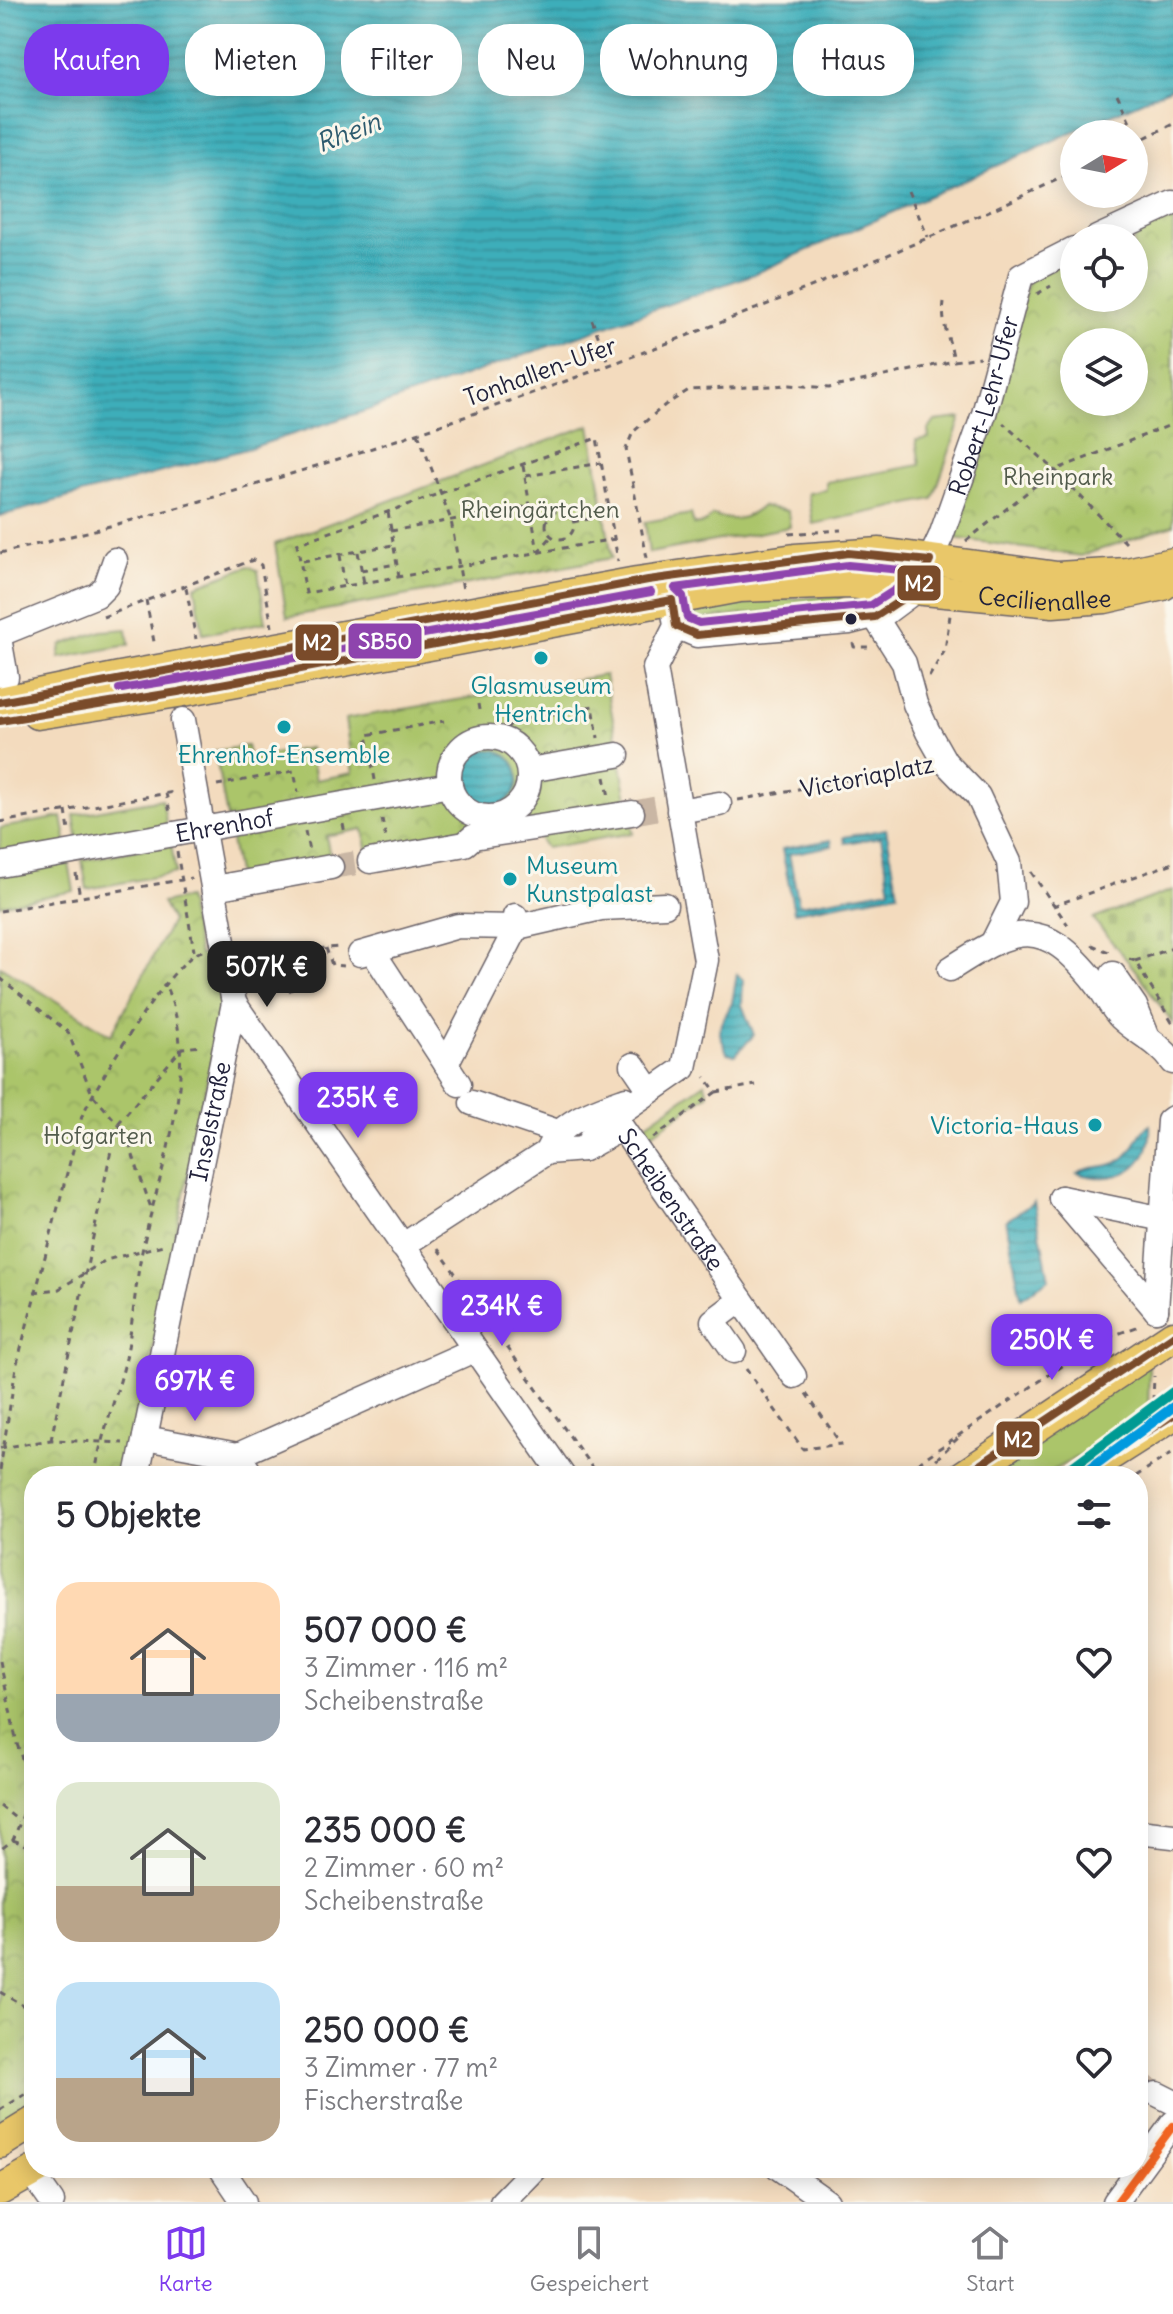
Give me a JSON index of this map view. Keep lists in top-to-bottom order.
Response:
{
  "streets": {
    "main road": ["Cecilienallee"],
    "street": [
      "Robert-Lehr-Ufer",
      "Victoriaplatz",
      "Ehrenhof",
      "Inselstraße",
      "Scheibenstraße"
    ],
    "path": ["Tonhallen-Ufer"]
  },
  "crossings": [
    ["Robert-Lehr-Ufer", "Cecilienallee"],
    ["Ehrenhof", "Inselstraße"]
  ],
  "water": ["Rhein"],
  "parks": ["Rheinpark", "Rheingärtchen", "Hofgarten"],
  "places": [
    "Glasmuseum Hentrich",
    "Ehrenhof-Ensemble",
    "Museum Kunstpalast",
    "Victoria-Haus"
  ],
  "lines": ["transit line M2", "transit line SB50"],
  "north": "right",
  "page": {
    "chip": [
      "Kaufen",
      "Mieten",
      "Filter",
      "Neu",
      "Wohnung",
      "Haus"
    ],
    "price": [
      "507K €",
      "235K €",
      "234K €",
      "250K €",
      "697K €"
    ],
    "heading": "5 Objekte",
    "list": [
      {
        "name": "507 000 €",
        "note": "3 Zimmer · 116 m² · Scheibenstraße"
      },
      {
        "name": "235 000 €",
        "note": "2 Zimmer · 60 m² · Scheibenstraße"
      },
      {
        "name": "250 000 €",
        "note": "3 Zimmer · 77 m² · Fischerstraße"
      }
    ],
    "tabs": ["Karte", "Gespeichert", "Start"]
  }
}
